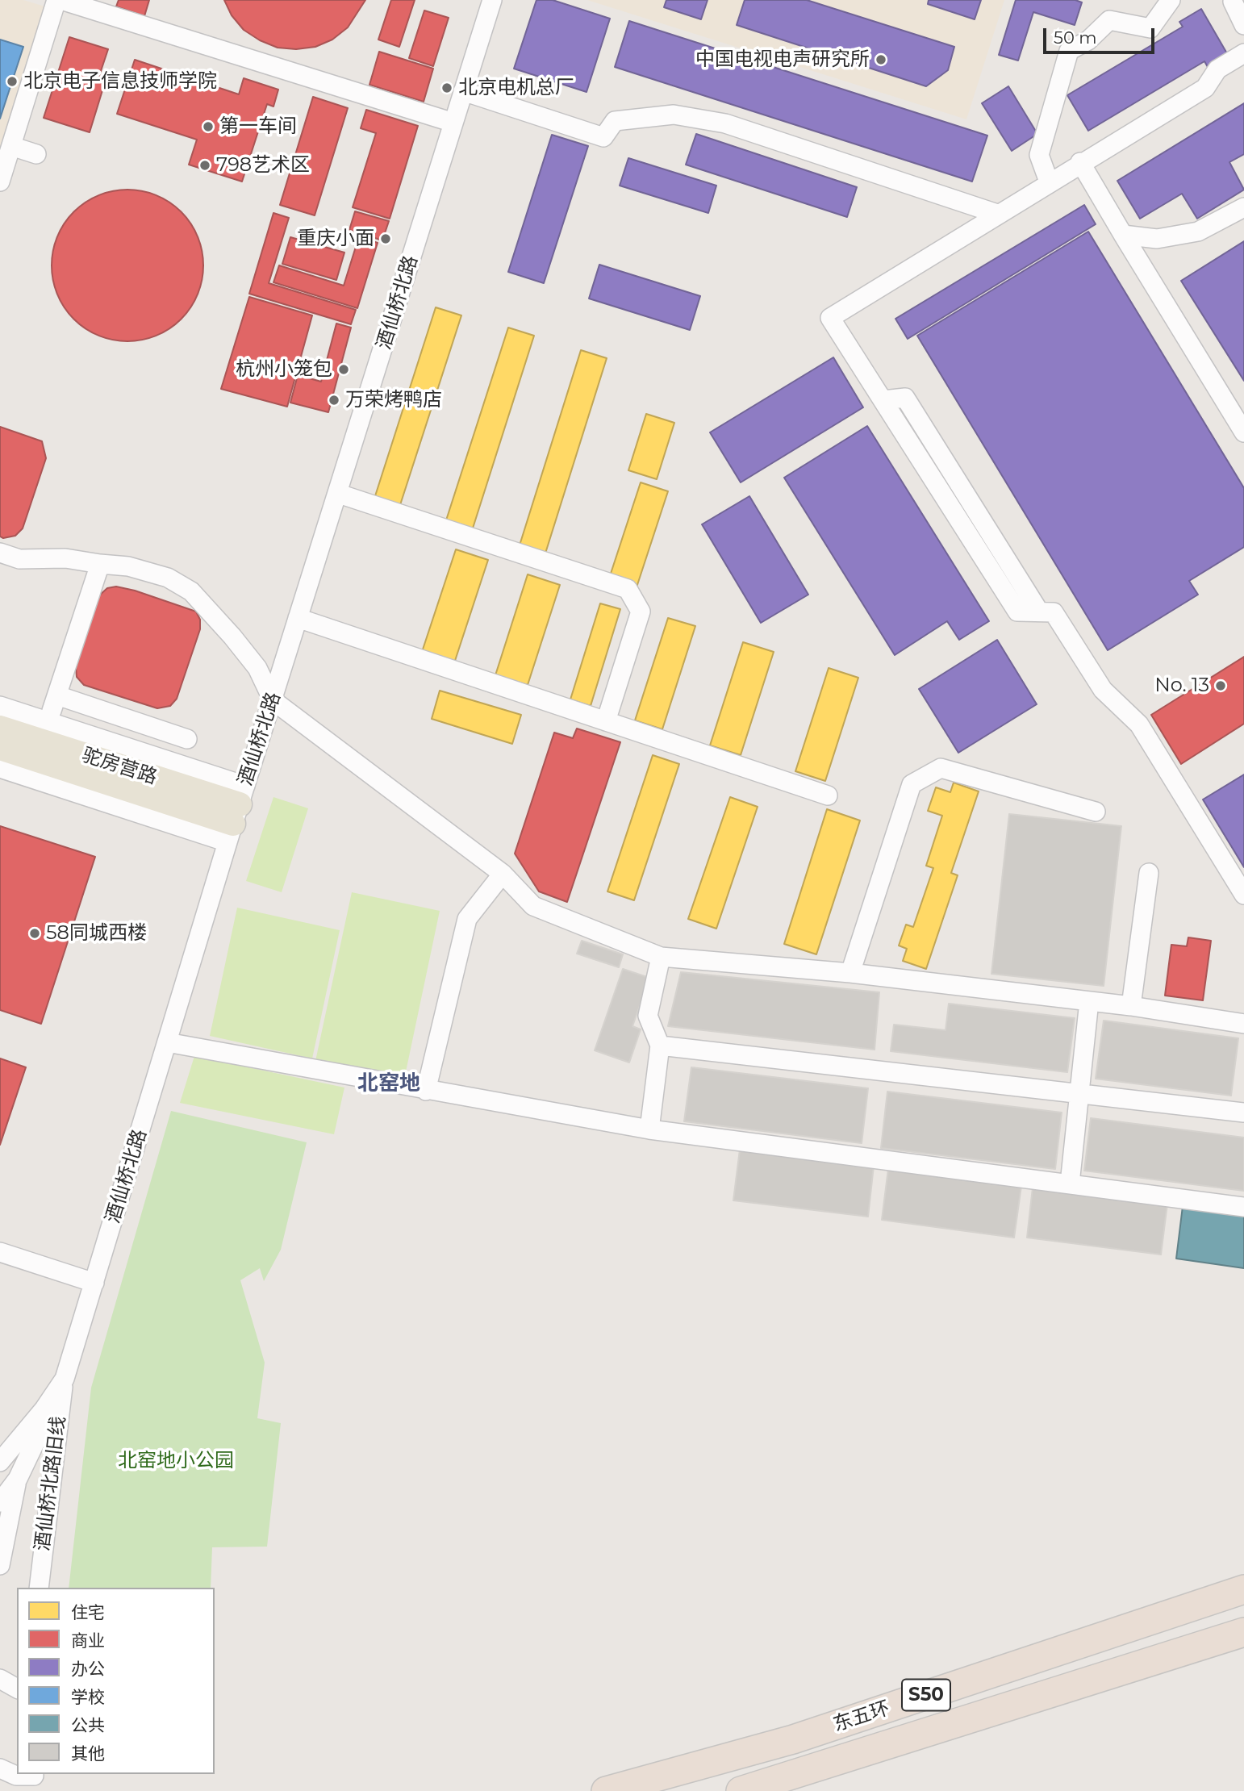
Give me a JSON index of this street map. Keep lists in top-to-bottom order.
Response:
{
  "streets": {
    "highway": ["S50", "东五环"],
    "main road": ["驼房营路"],
    "street": ["酒仙桥北路", "酒仙桥北路旧线"]
  },
  "crossings": [
    ["酒仙桥北路", "驼房营路"],
    ["酒仙桥北路", "酒仙桥北路旧线"]
  ],
  "districts": ["北窑地"],
  "parks": ["北窑地小公园"],
  "places": [
    "中国电视电声研究所",
    "北京电子信息技师学院",
    "北京电机总厂",
    "第一车间",
    "798艺术区",
    "重庆小面",
    "杭州小笼包",
    "万荣烤鸭店",
    "No. 13",
    "58同城西楼"
  ],
  "legend": [
    "住宅",
    "商业",
    "办公",
    "学校",
    "公共",
    "其他"
  ],
  "scale_bar": "50 m"
}
